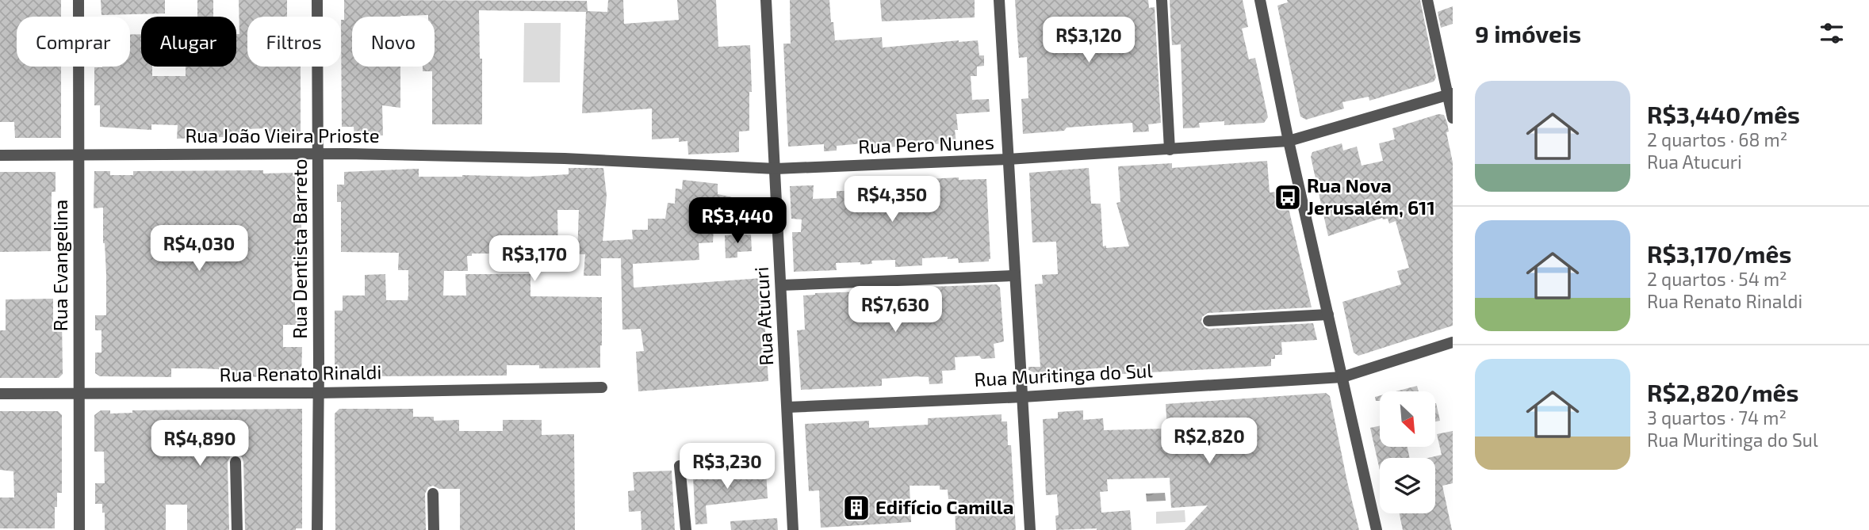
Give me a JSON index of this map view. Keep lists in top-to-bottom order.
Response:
{
  "streets": {
    "street": [
      "Rua João Vieira Prioste",
      "Rua Pero Nunes",
      "Rua Dentista Barreto",
      "Rua Evangelina",
      "Rua Atucuri",
      "Rua Renato Rinaldi",
      "Rua Muritinga do Sul"
    ]
  },
  "crossings": [
    ["Rua João Vieira Prioste", "Rua Pero Nunes"],
    ["Rua João Vieira Prioste", "Rua Dentista Barreto"],
    ["Rua João Vieira Prioste", "Rua Evangelina"],
    ["Rua Pero Nunes", "Rua Atucuri"],
    ["Rua Dentista Barreto", "Rua Renato Rinaldi"],
    ["Rua Evangelina", "Rua Renato Rinaldi"],
    ["Rua Atucuri", "Rua Muritinga do Sul"]
  ],
  "places": {
    "bus stop": ["Rua Nova Jerusalém, 611"],
    "building": ["Edifício Camilla"]
  },
  "north": "bottom right",
  "page": {
    "heading": "9 imóveis",
    "price": [
      "R$3,120",
      "R$4,350",
      "R$3,440",
      "R$4,030",
      "R$3,170",
      "R$7,630",
      "R$2,820",
      "R$4,890",
      "R$3,230"
    ],
    "chip": [
      "Comprar",
      "Alugar",
      "Filtros",
      "Novo"
    ],
    "list": [
      {
        "name": "R$3,440/mês",
        "note": "2 quartos · 68 m² · Rua Atucuri"
      },
      {
        "name": "R$3,170/mês",
        "note": "2 quartos · 54 m² · Rua Renato Rinaldi"
      },
      {
        "name": "R$2,820/mês",
        "note": "3 quartos · 74 m² · Rua Muritinga do Sul"
      }
    ]
  }
}
